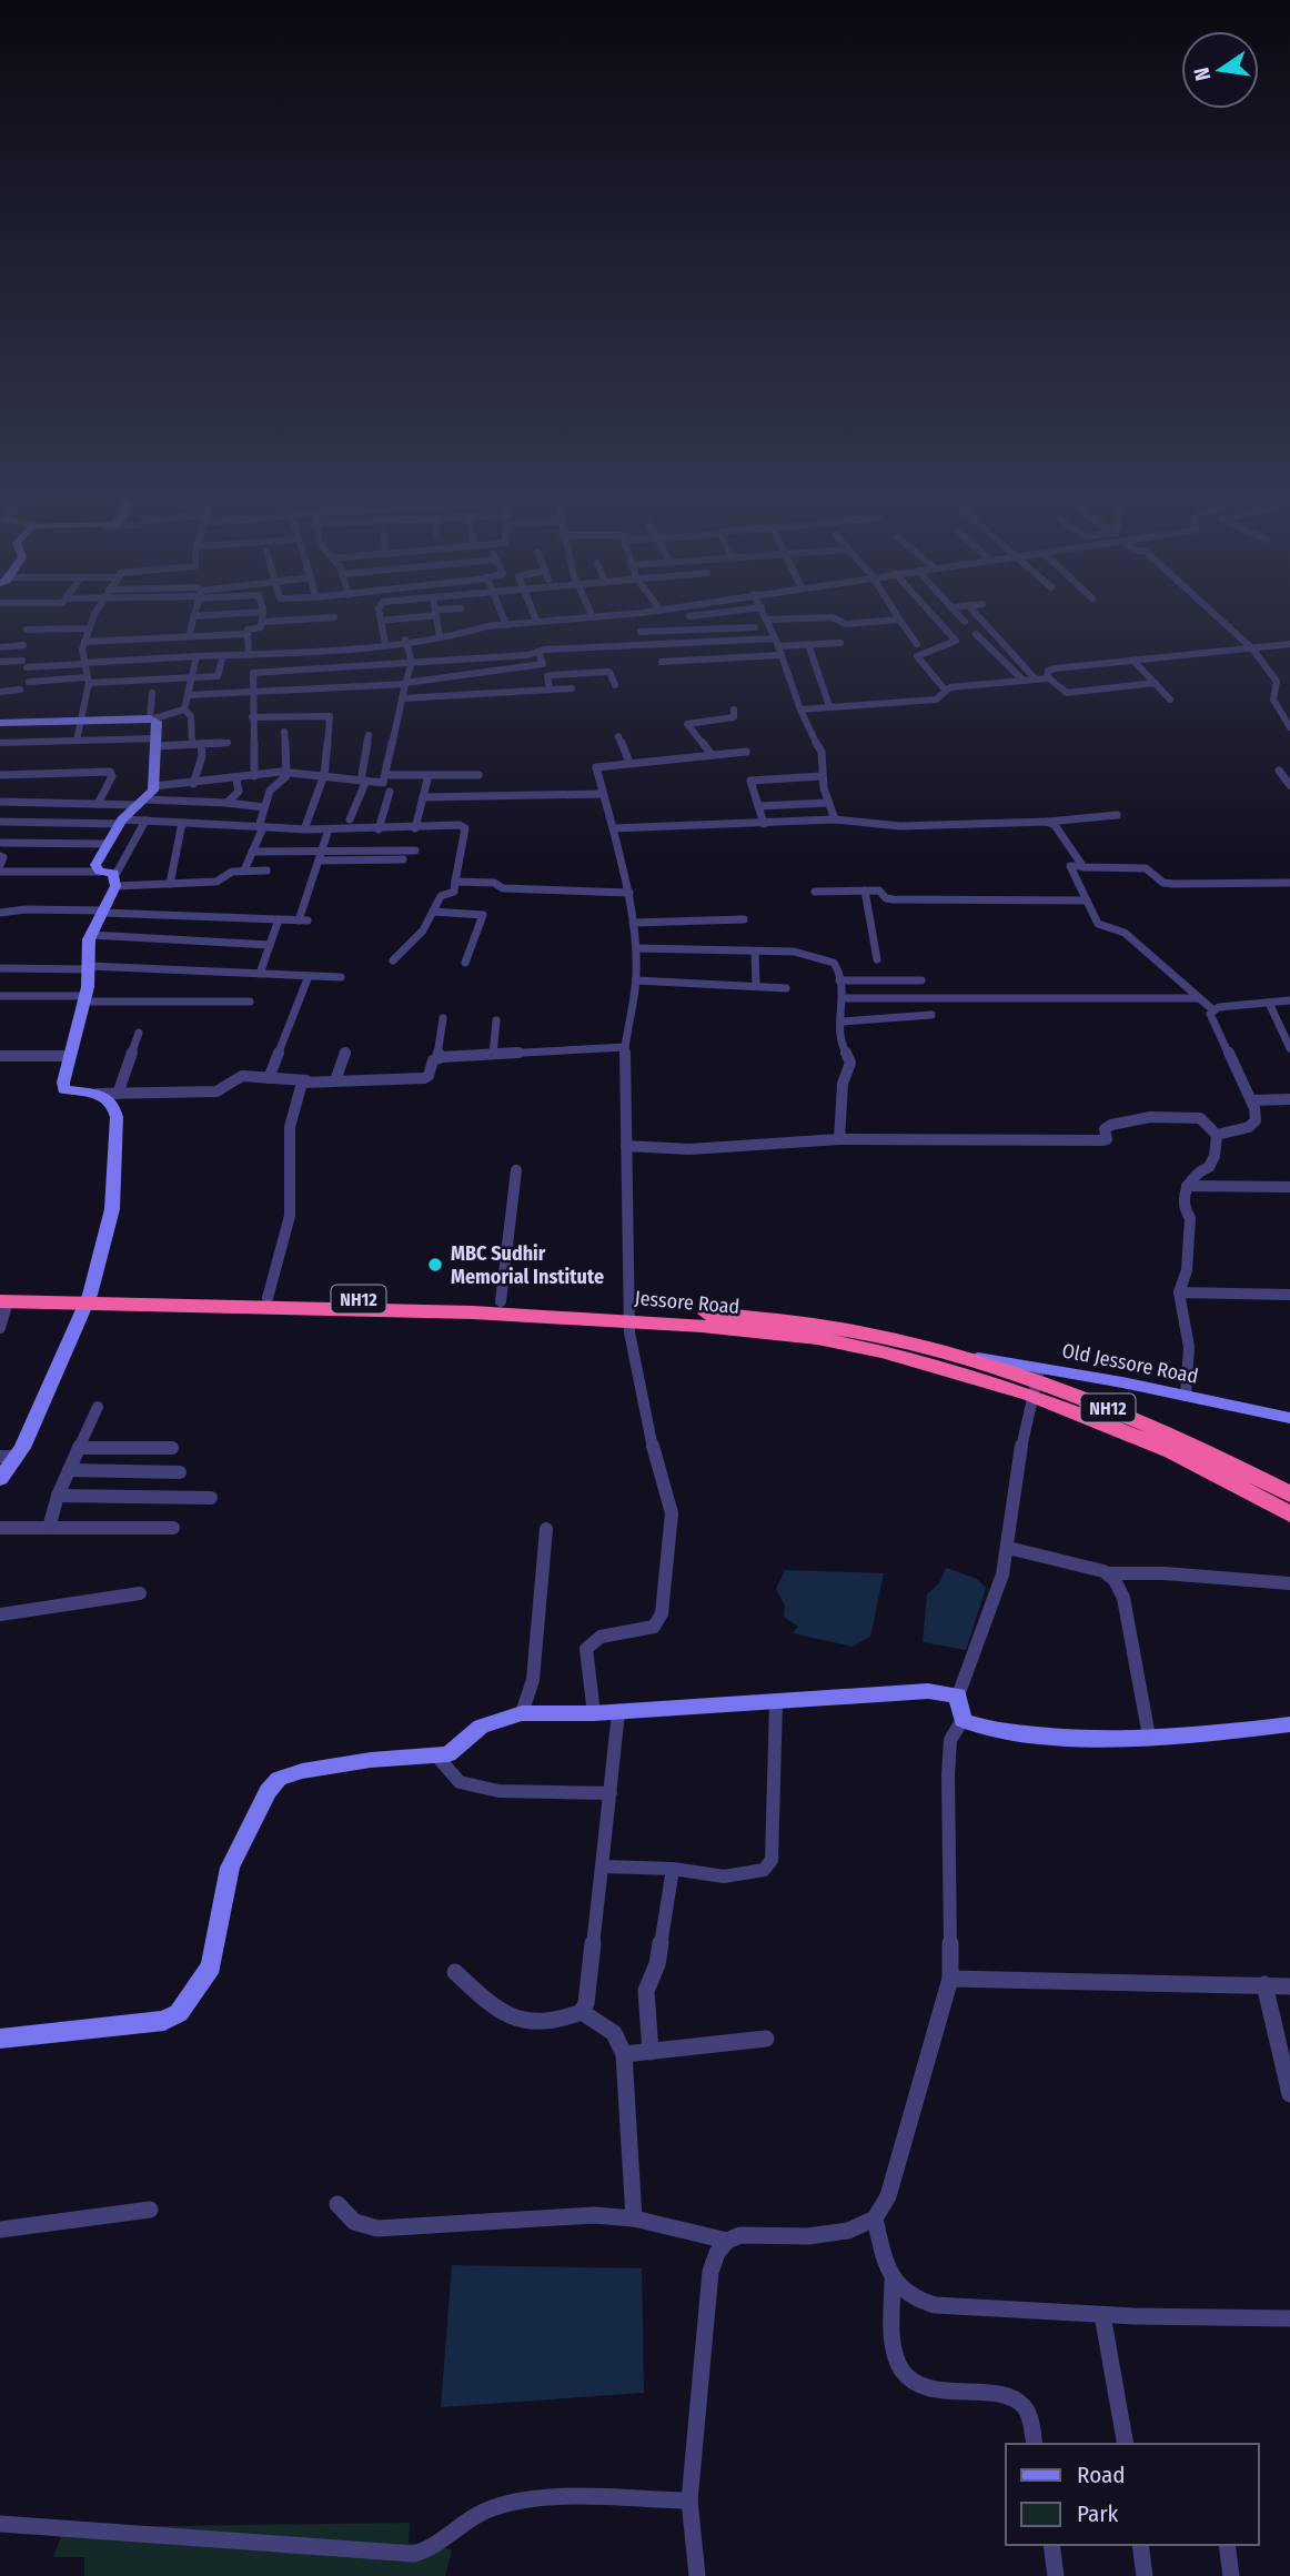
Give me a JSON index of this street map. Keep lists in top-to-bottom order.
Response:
{
  "streets": {
    "highway": ["NH12", "Jessore Road"],
    "street": ["Old Jessore Road"]
  },
  "crossings": [
    ["NH12", "Jessore Road"],
    ["NH12", "Old Jessore Road"],
    ["Jessore Road", "Old Jessore Road"]
  ],
  "places": ["MBC Sudhir Memorial Institute"],
  "legend": ["Road", "Park"],
  "north": "left"
}
